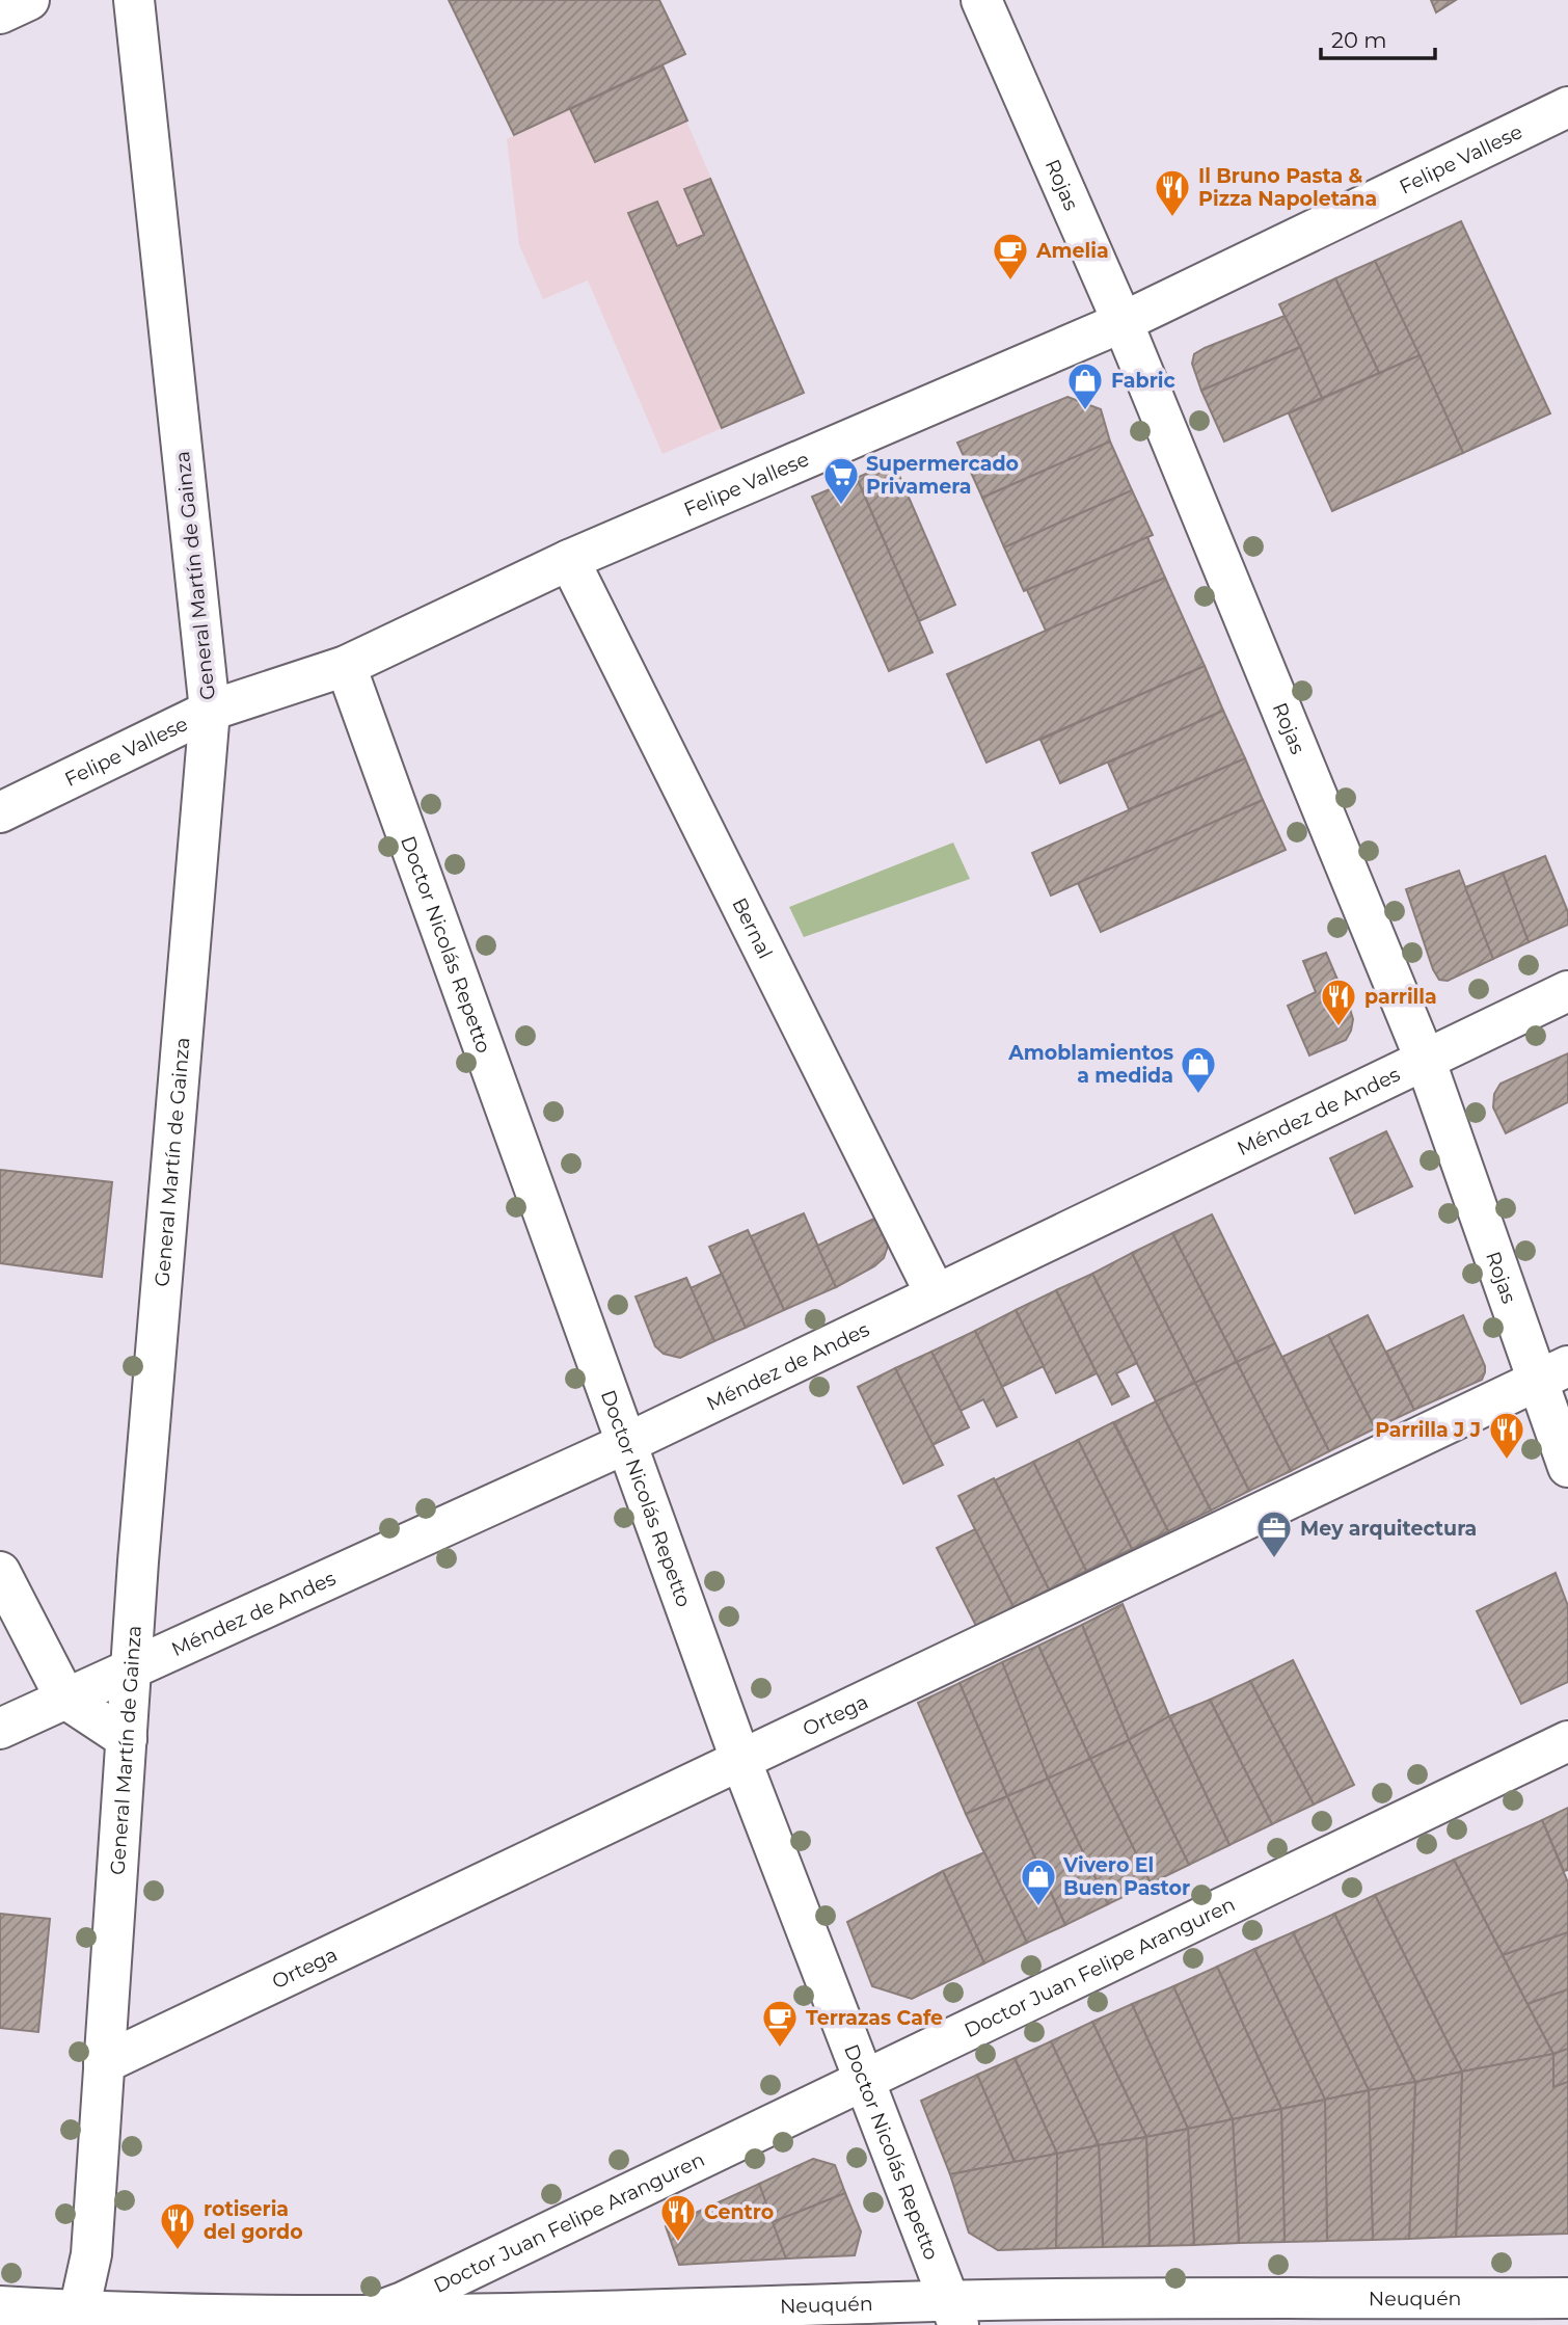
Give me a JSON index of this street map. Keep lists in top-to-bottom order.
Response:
{
  "streets": {
    "street": [
      "Felipe Vallese",
      "Rojas",
      "General Martín de Gainza",
      "Bernal",
      "Doctor Nicolás Repetto",
      "Méndez de Andes",
      "Ortega",
      "Doctor Juan Felipe Aranguren",
      "Neuquén"
    ]
  },
  "crossings": [
    ["Felipe Vallese", "Rojas"],
    ["Felipe Vallese", "General Martín de Gainza"],
    ["Felipe Vallese", "Bernal"],
    ["Felipe Vallese", "Doctor Nicolás Repetto"],
    ["Rojas", "Méndez de Andes"],
    ["Rojas", "Ortega"],
    ["General Martín de Gainza", "Méndez de Andes"],
    ["General Martín de Gainza", "Ortega"],
    ["General Martín de Gainza", "Neuquén"],
    ["Bernal", "Méndez de Andes"],
    ["Doctor Nicolás Repetto", "Méndez de Andes"],
    ["Doctor Nicolás Repetto", "Ortega"],
    ["Doctor Nicolás Repetto", "Doctor Juan Felipe Aranguren"],
    ["Doctor Nicolás Repetto", "Neuquén"],
    ["Doctor Juan Felipe Aranguren", "Neuquén"]
  ],
  "places": {
    "restaurant": [
      "Il Bruno Pasta & Pizza Napoletana",
      "parrilla",
      "Parrilla J J",
      "Centro",
      "rotiseria del gordo"
    ],
    "cafe": ["Amelia", "Terrazas Cafe"],
    "shop": ["Fabric", "Amoblamientos a medida", "Vivero El Buen Pastor"],
    "supermarket": ["Supermercado Privamera"],
    "office": ["Mey arquitectura"]
  },
  "scale_bar": "20 m"
}
